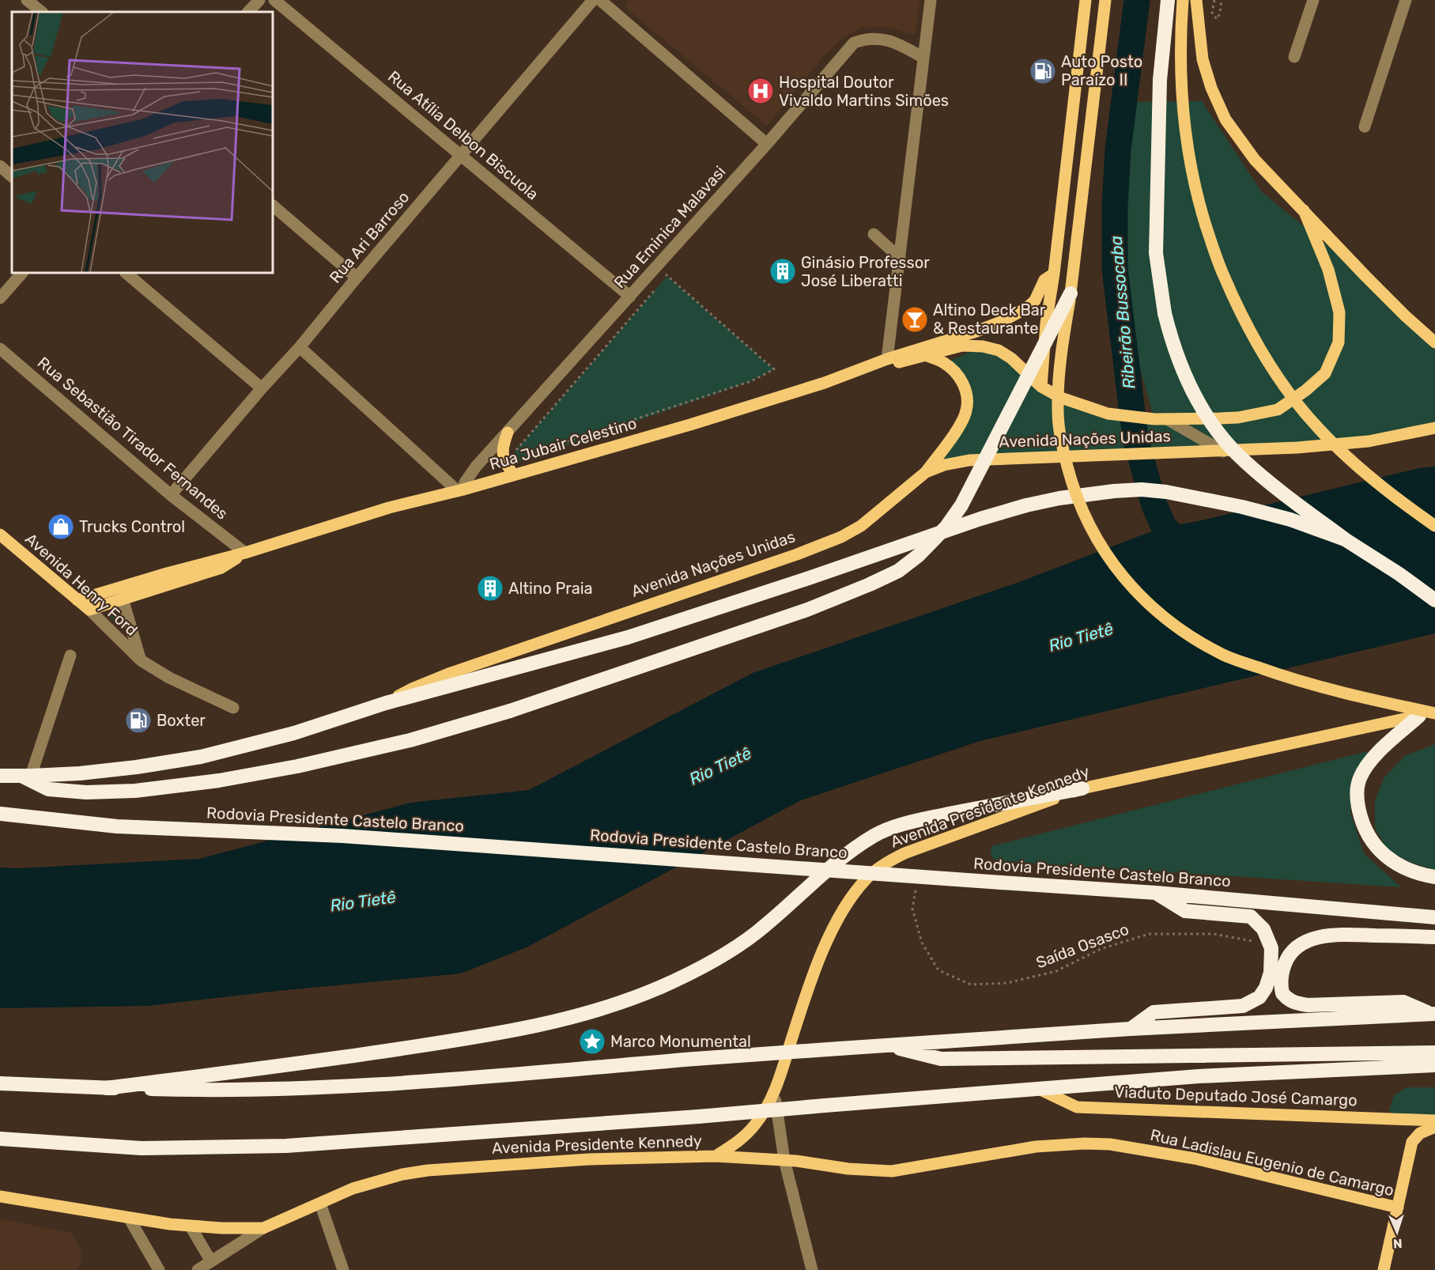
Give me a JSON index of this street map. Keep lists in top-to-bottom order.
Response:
{
  "streets": {
    "highway": ["Avenida Nações Unidas", "Rodovia Presidente Castelo Branco"],
    "main road": [
      "Rua Jubair Celestino",
      "Avenida Henry Ford",
      "Avenida Presidente Kennedy",
      "Viaduto Deputado José Camargo",
      "Rua Ladislau Eugenio de Camargo"
    ],
    "street": [
      "Rua Atília Delbon Biscuola",
      "Rua Eminica Malavasi",
      "Rua Ari Barroso",
      "Rua Sebastião Tirador Fernandes"
    ],
    "path": ["Saída Osasco"]
  },
  "crossings": [
    ["Rua Atília Delbon Biscuola", "Rua Eminica Malavasi"],
    ["Rua Atília Delbon Biscuola", "Rua Ari Barroso"],
    ["Rua Eminica Malavasi", "Rua Jubair Celestino"],
    ["Rua Ari Barroso", "Rua Sebastião Tirador Fernandes"],
    ["Rua Sebastião Tirador Fernandes", "Rua Jubair Celestino"],
    ["Rua Jubair Celestino", "Avenida Henry Ford"],
    ["Avenida Presidente Kennedy", "Rua Ladislau Eugenio de Camargo"]
  ],
  "water": ["Ribeirão Bussocaba", "Rio Tietê"],
  "places": {
    "fuel station": ["Auto Posto Paraízo II", "Boxter"],
    "hospital": ["Hospital Doutor Vivaldo Martins Simões"],
    "building": ["Ginásio Professor José Liberatti", "Altino Praia"],
    "bar": ["Altino Deck Bar & Restaurante"],
    "shop": ["Trucks Control"],
    "place": ["Marco Monumental"]
  },
  "north": "bottom"
}
